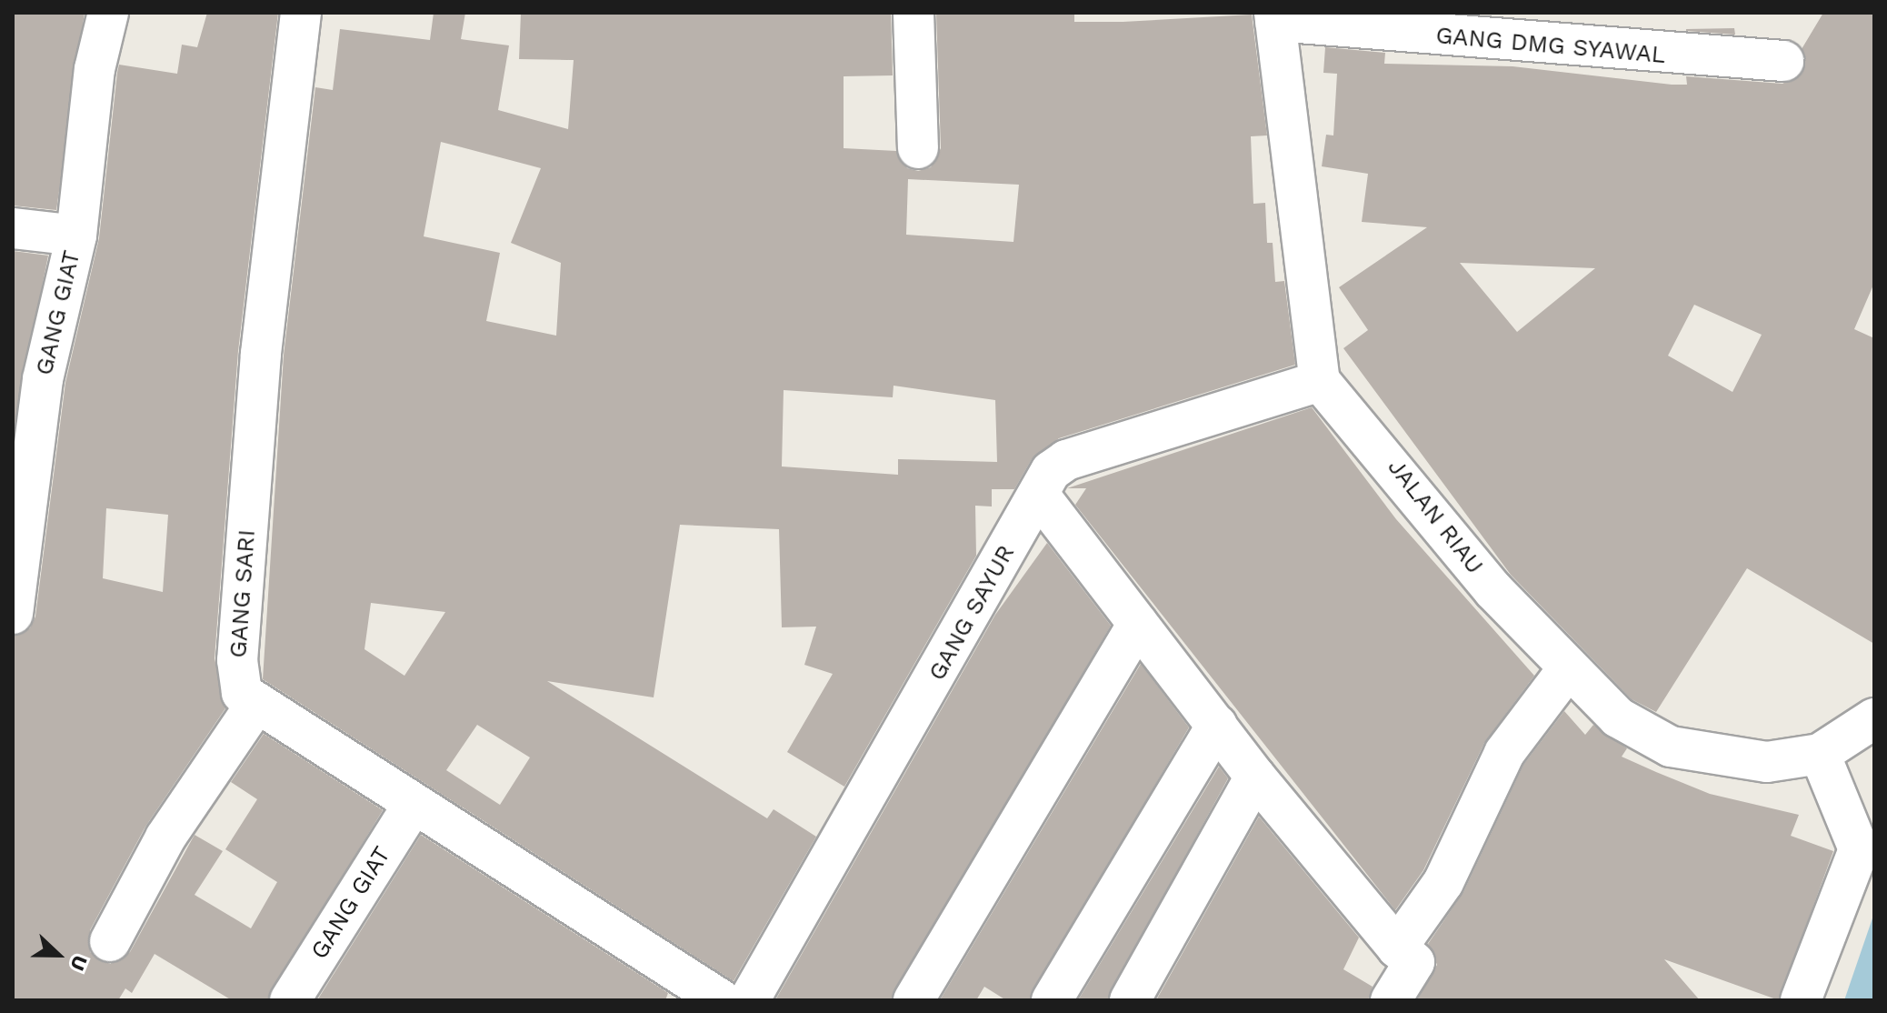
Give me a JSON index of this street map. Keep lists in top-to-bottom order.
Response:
{
  "streets": {
    "street": [
      "GANG DMG SYAWAL",
      "GANG GIAT",
      "JALAN RIAU",
      "GANG SARI",
      "GANG SAYUR"
    ]
  },
  "crossings": [
    ["JALAN RIAU", "GANG SAYUR"]
  ],
  "north": "right"
}
